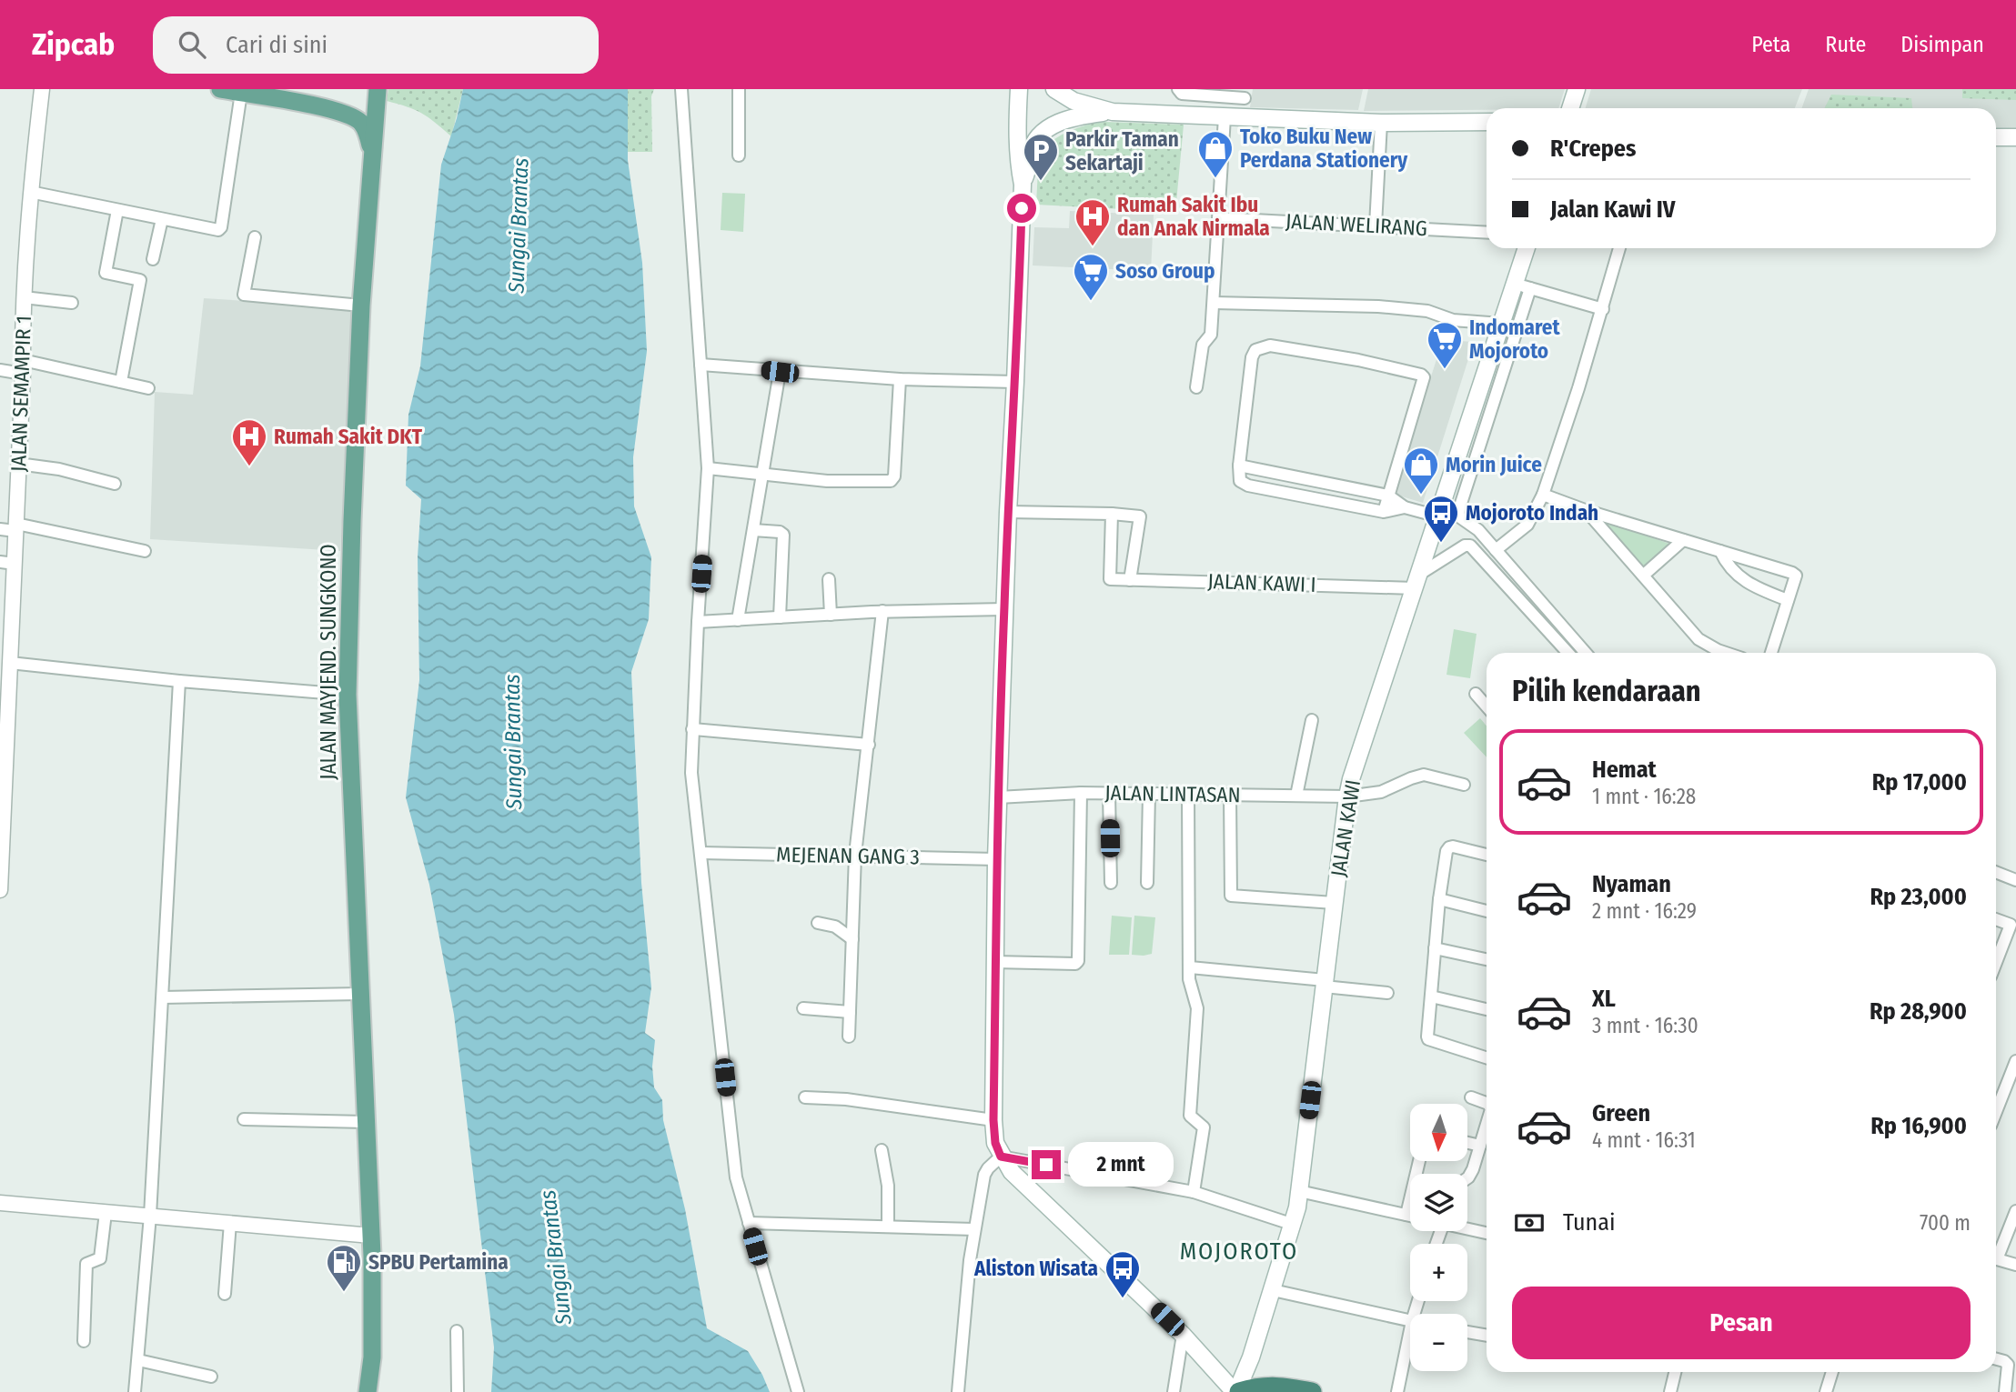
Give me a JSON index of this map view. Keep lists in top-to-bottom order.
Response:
{
  "streets": {
    "main road": ["JALAN MAYJEND. SUNGKONO", "JALAN KAWI"],
    "street": [
      "JALAN WELIRANG",
      "JALAN SEMAMPIR 1",
      "JALAN KAWI I",
      "JALAN LINTASAN",
      "MEJENAN GANG 3"
    ]
  },
  "crossings": [
    ["JALAN KAWI I", "JALAN KAWI"],
    ["JALAN LINTASAN", "JALAN KAWI"]
  ],
  "districts": ["MOJOROTO"],
  "water": ["Sungai Brantas"],
  "places": {
    "shop": ["Toko Buku New Perdana Stationery", "Morin Juice"],
    "parking": ["Parkir Taman Sekartaji"],
    "hospital": ["Rumah Sakit Ibu dan Anak Nirmala", "Rumah Sakit DKT"],
    "supermarket": ["Soso Group", "Indomaret Mojoroto"],
    "bus stop": ["Mojoroto Indah", "Aliston Wisata"],
    "fuel station": ["SPBU Pertamina"]
  },
  "north": "bottom",
  "page": {
    "header": "Zipcab",
    "search": "Cari di sini",
    "nav": ["Peta", "Rute", "Disimpan"],
    "banner": ["R'Crepes", "Jalan Kawi IV"],
    "heading": "Pilih kendaraan",
    "list": [
      {
        "name": "Hemat",
        "note": "1 mnt · 16:28",
        "value": "Rp 17,000"
      },
      {
        "name": "Nyaman",
        "note": "2 mnt · 16:29",
        "value": "Rp 23,000"
      },
      {
        "name": "XL",
        "note": "3 mnt · 16:30",
        "value": "Rp 28,900"
      },
      {
        "name": "Green",
        "note": "4 mnt · 16:31",
        "value": "Rp 16,900"
      }
    ],
    "map_buttons": ["+", "−"],
    "bubble": "2 mnt",
    "pay": ["Tunai", "700 m"],
    "buttons": "Pesan"
  }
}
